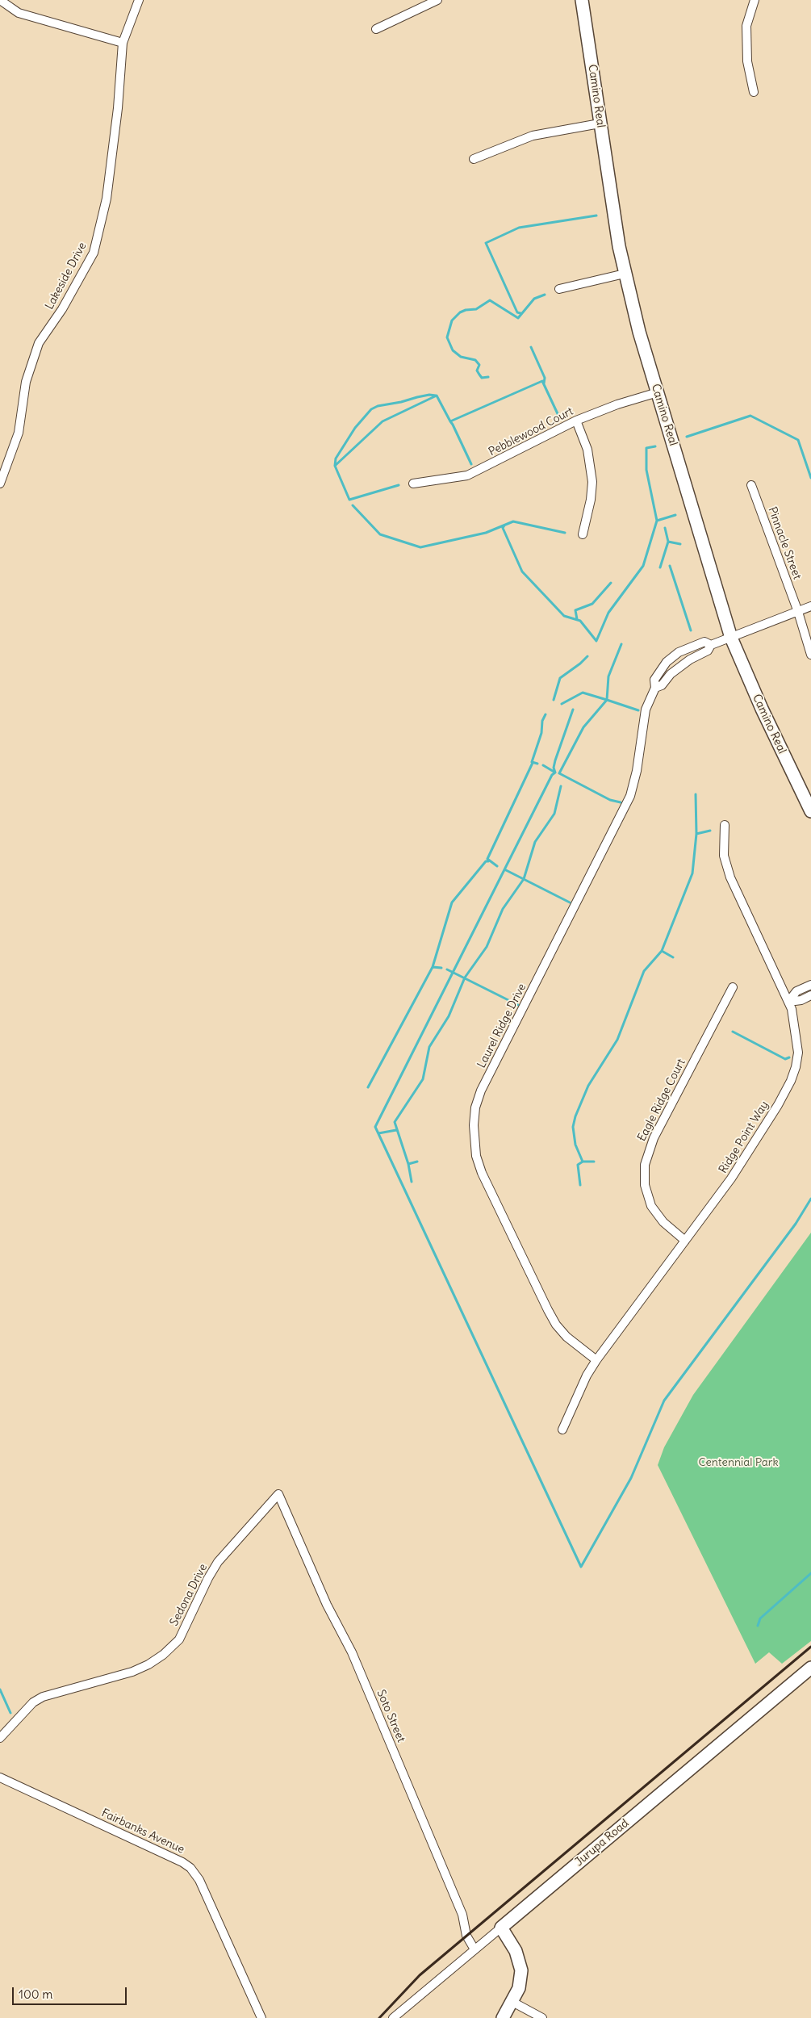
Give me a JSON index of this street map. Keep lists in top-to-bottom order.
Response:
{
  "streets": {
    "main road": ["Camino Real", "Jurupa Road"],
    "street": [
      "Lakeside Drive",
      "Pebblewood Court",
      "Pinnacle Street",
      "Laurel Ridge Drive",
      "Eagle Ridge Court",
      "Ridge Point Way",
      "Sedona Drive",
      "Soto Street",
      "Fairbanks Avenue"
    ]
  },
  "crossings": [
    ["Camino Real", "Pebblewood Court"],
    ["Camino Real", "Laurel Ridge Drive"],
    ["Pinnacle Street", "Laurel Ridge Drive"],
    ["Laurel Ridge Drive", "Ridge Point Way"],
    ["Eagle Ridge Court", "Ridge Point Way"],
    ["Sedona Drive", "Soto Street"],
    ["Soto Street", "Jurupa Road"]
  ],
  "parks": ["Centennial Park"],
  "scale_bar": "100 m"
}
